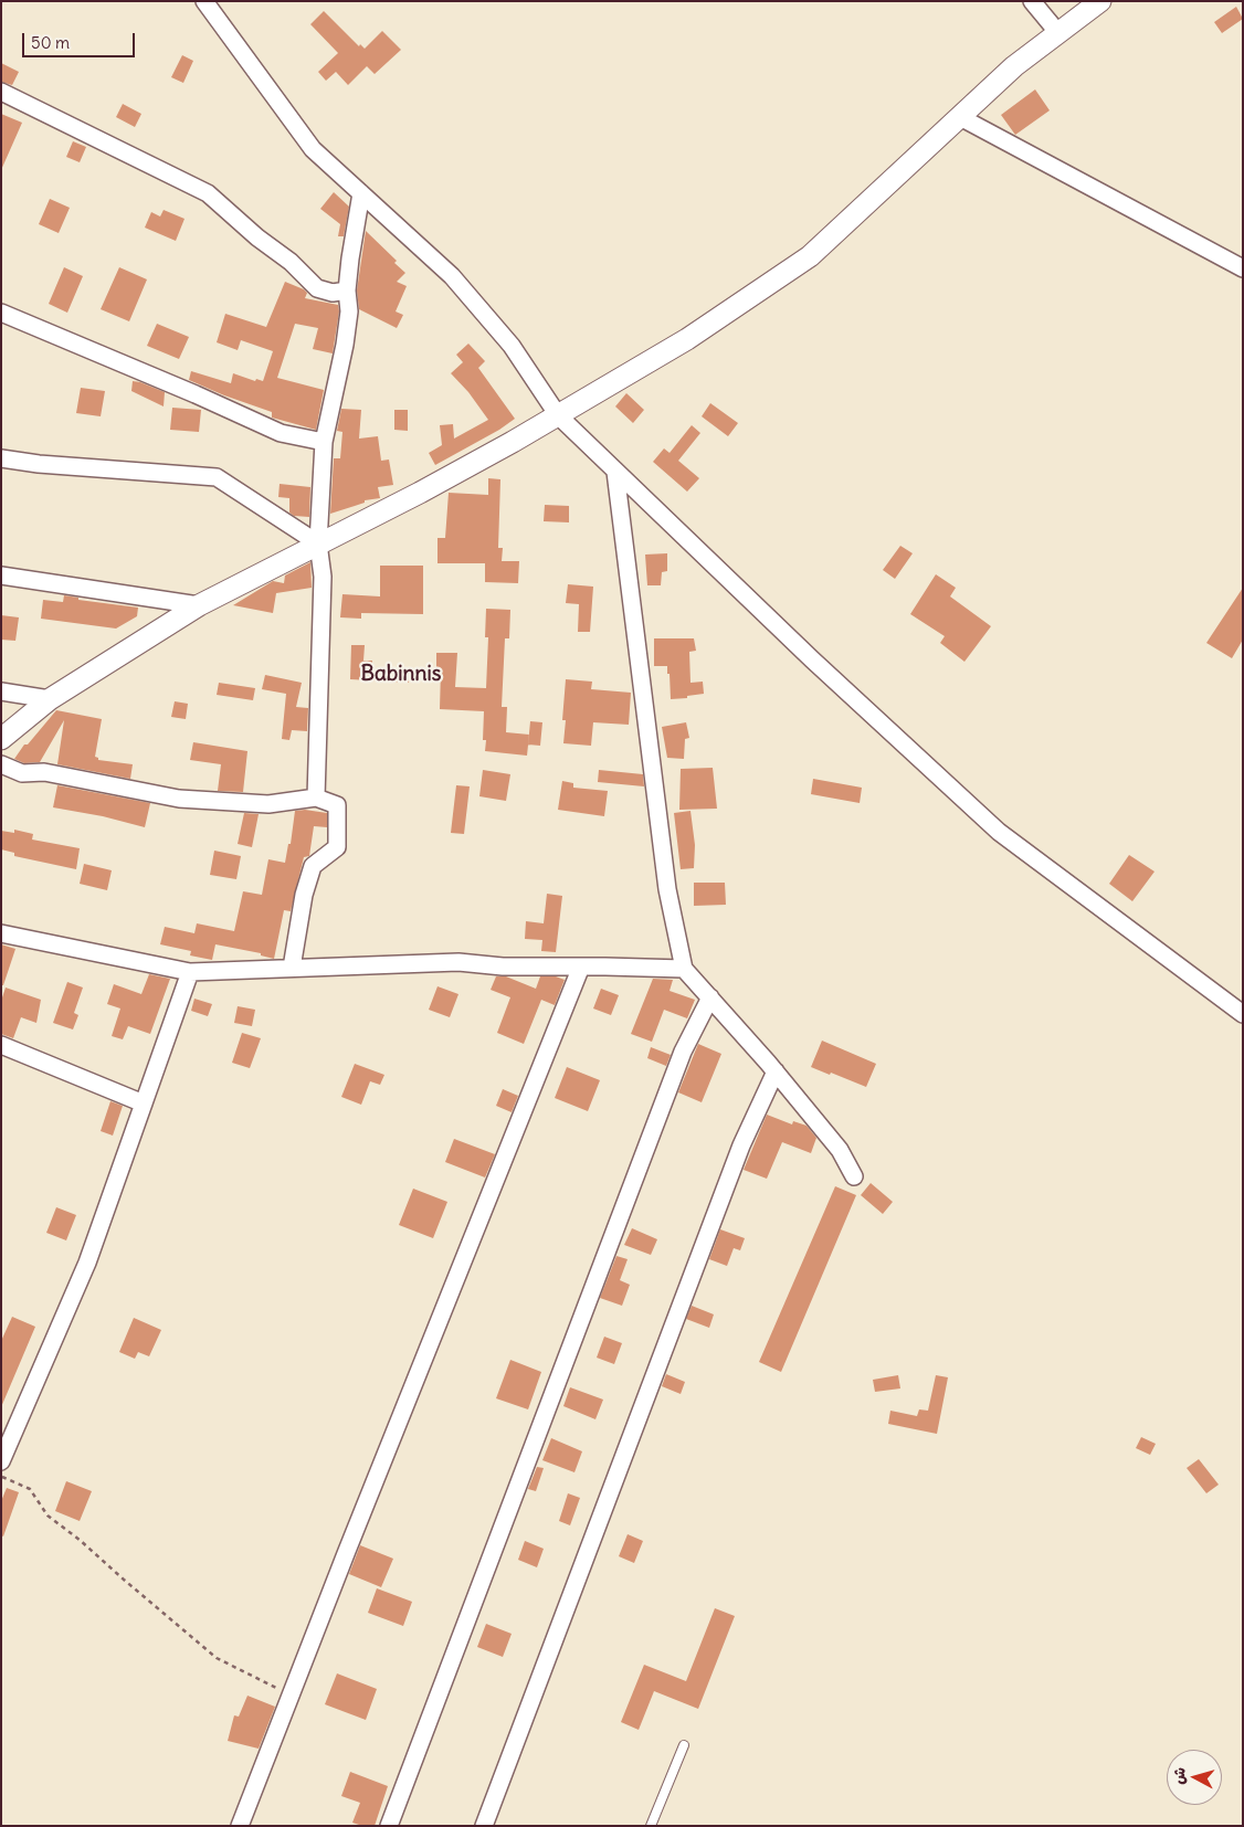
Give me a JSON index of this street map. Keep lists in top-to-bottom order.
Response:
{
  "districts": ["Babinnis"],
  "scale_bar": "50 m",
  "north": "left"
}
